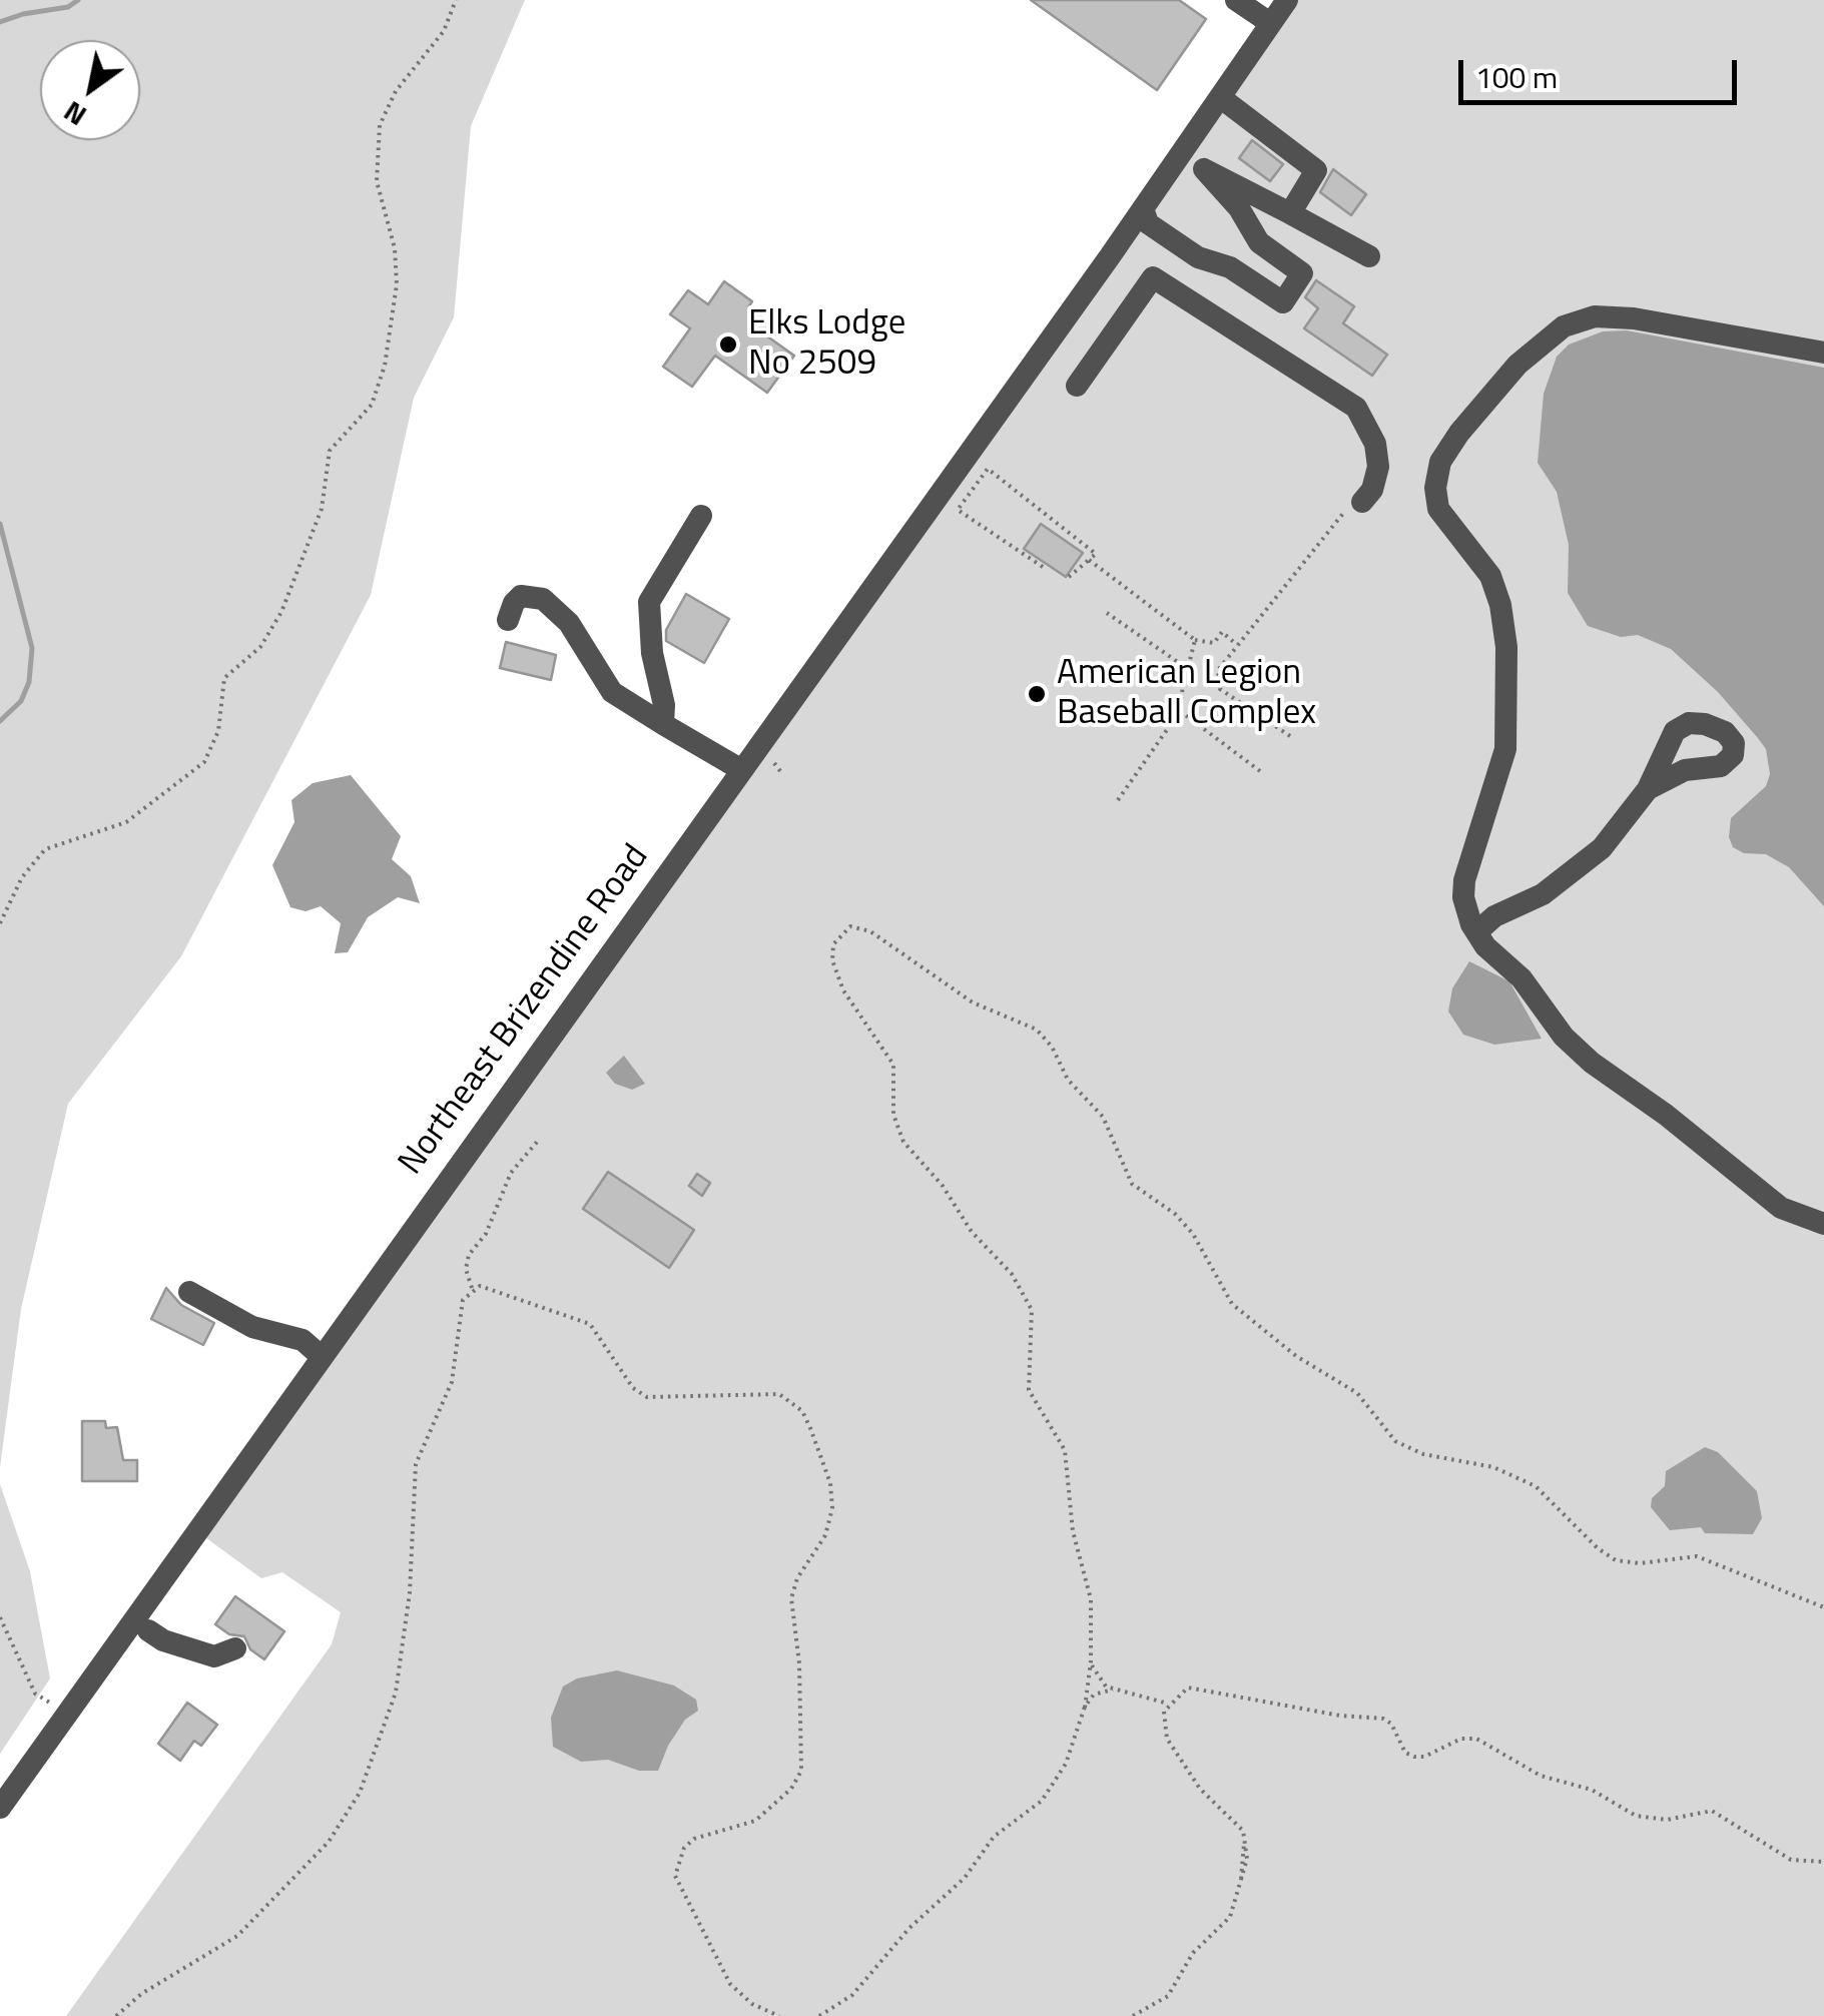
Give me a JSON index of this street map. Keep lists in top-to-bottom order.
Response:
{
  "streets": {
    "street": ["Northeast Brizendine Road"]
  },
  "places": ["Elks Lodge No 2509", "American Legion Baseball Complex"],
  "scale_bar": "100 m",
  "north": "bottom left"
}
